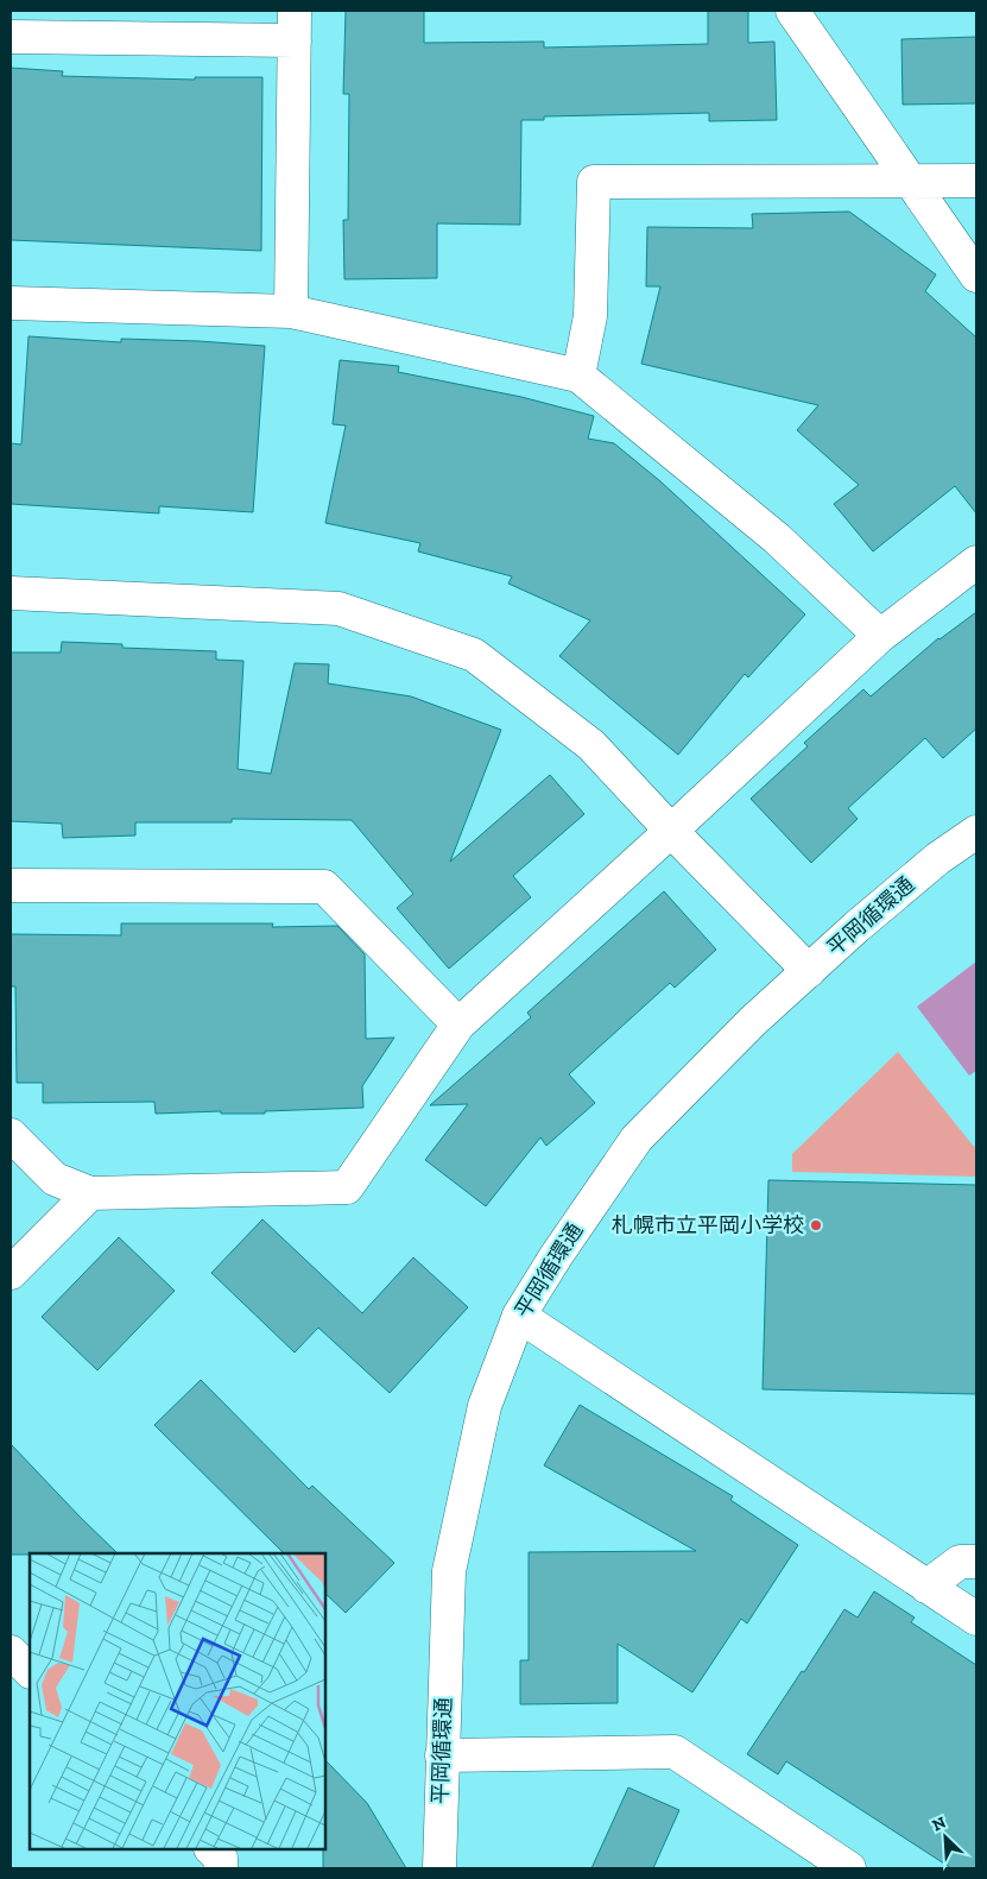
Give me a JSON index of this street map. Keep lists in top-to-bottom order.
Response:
{
  "streets": {
    "street": ["平岡循環通"]
  },
  "places": ["札幌市立平岡小学校"],
  "north": "top left"
}
